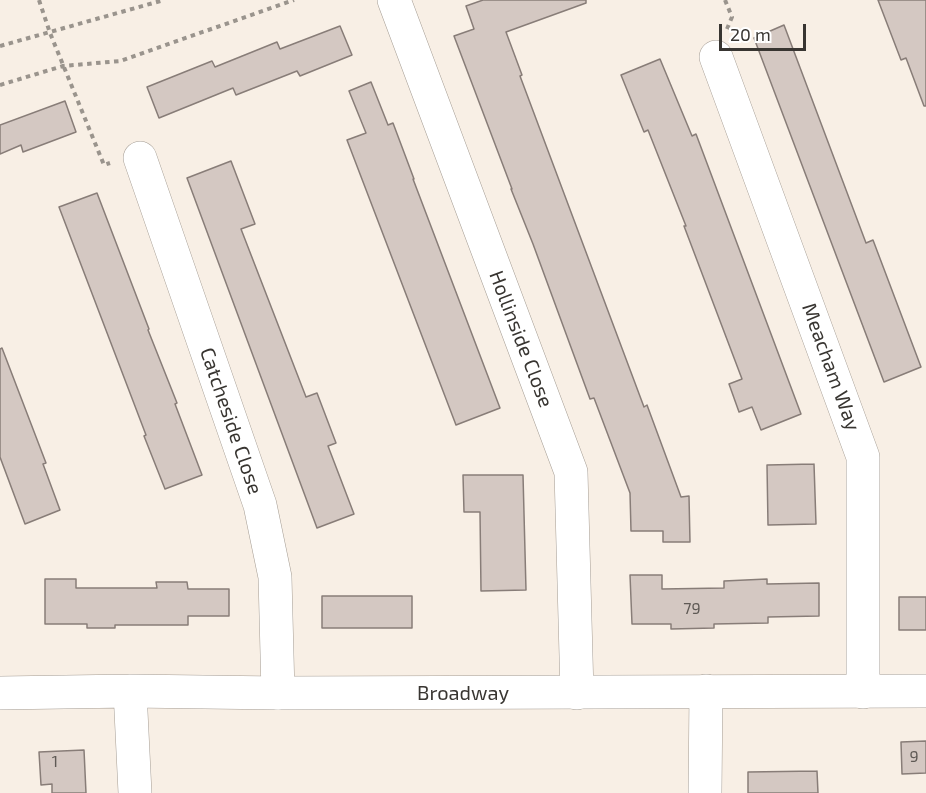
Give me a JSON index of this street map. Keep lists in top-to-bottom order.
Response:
{
  "streets": {
    "street": [
      "Hollinside Close",
      "Meacham Way",
      "Catcheside Close",
      "Broadway"
    ]
  },
  "crossings": [
    ["Hollinside Close", "Broadway"],
    ["Meacham Way", "Broadway"],
    ["Catcheside Close", "Broadway"]
  ],
  "house_numbers": ["79", "9", "1"],
  "scale_bar": "20 m"
}
